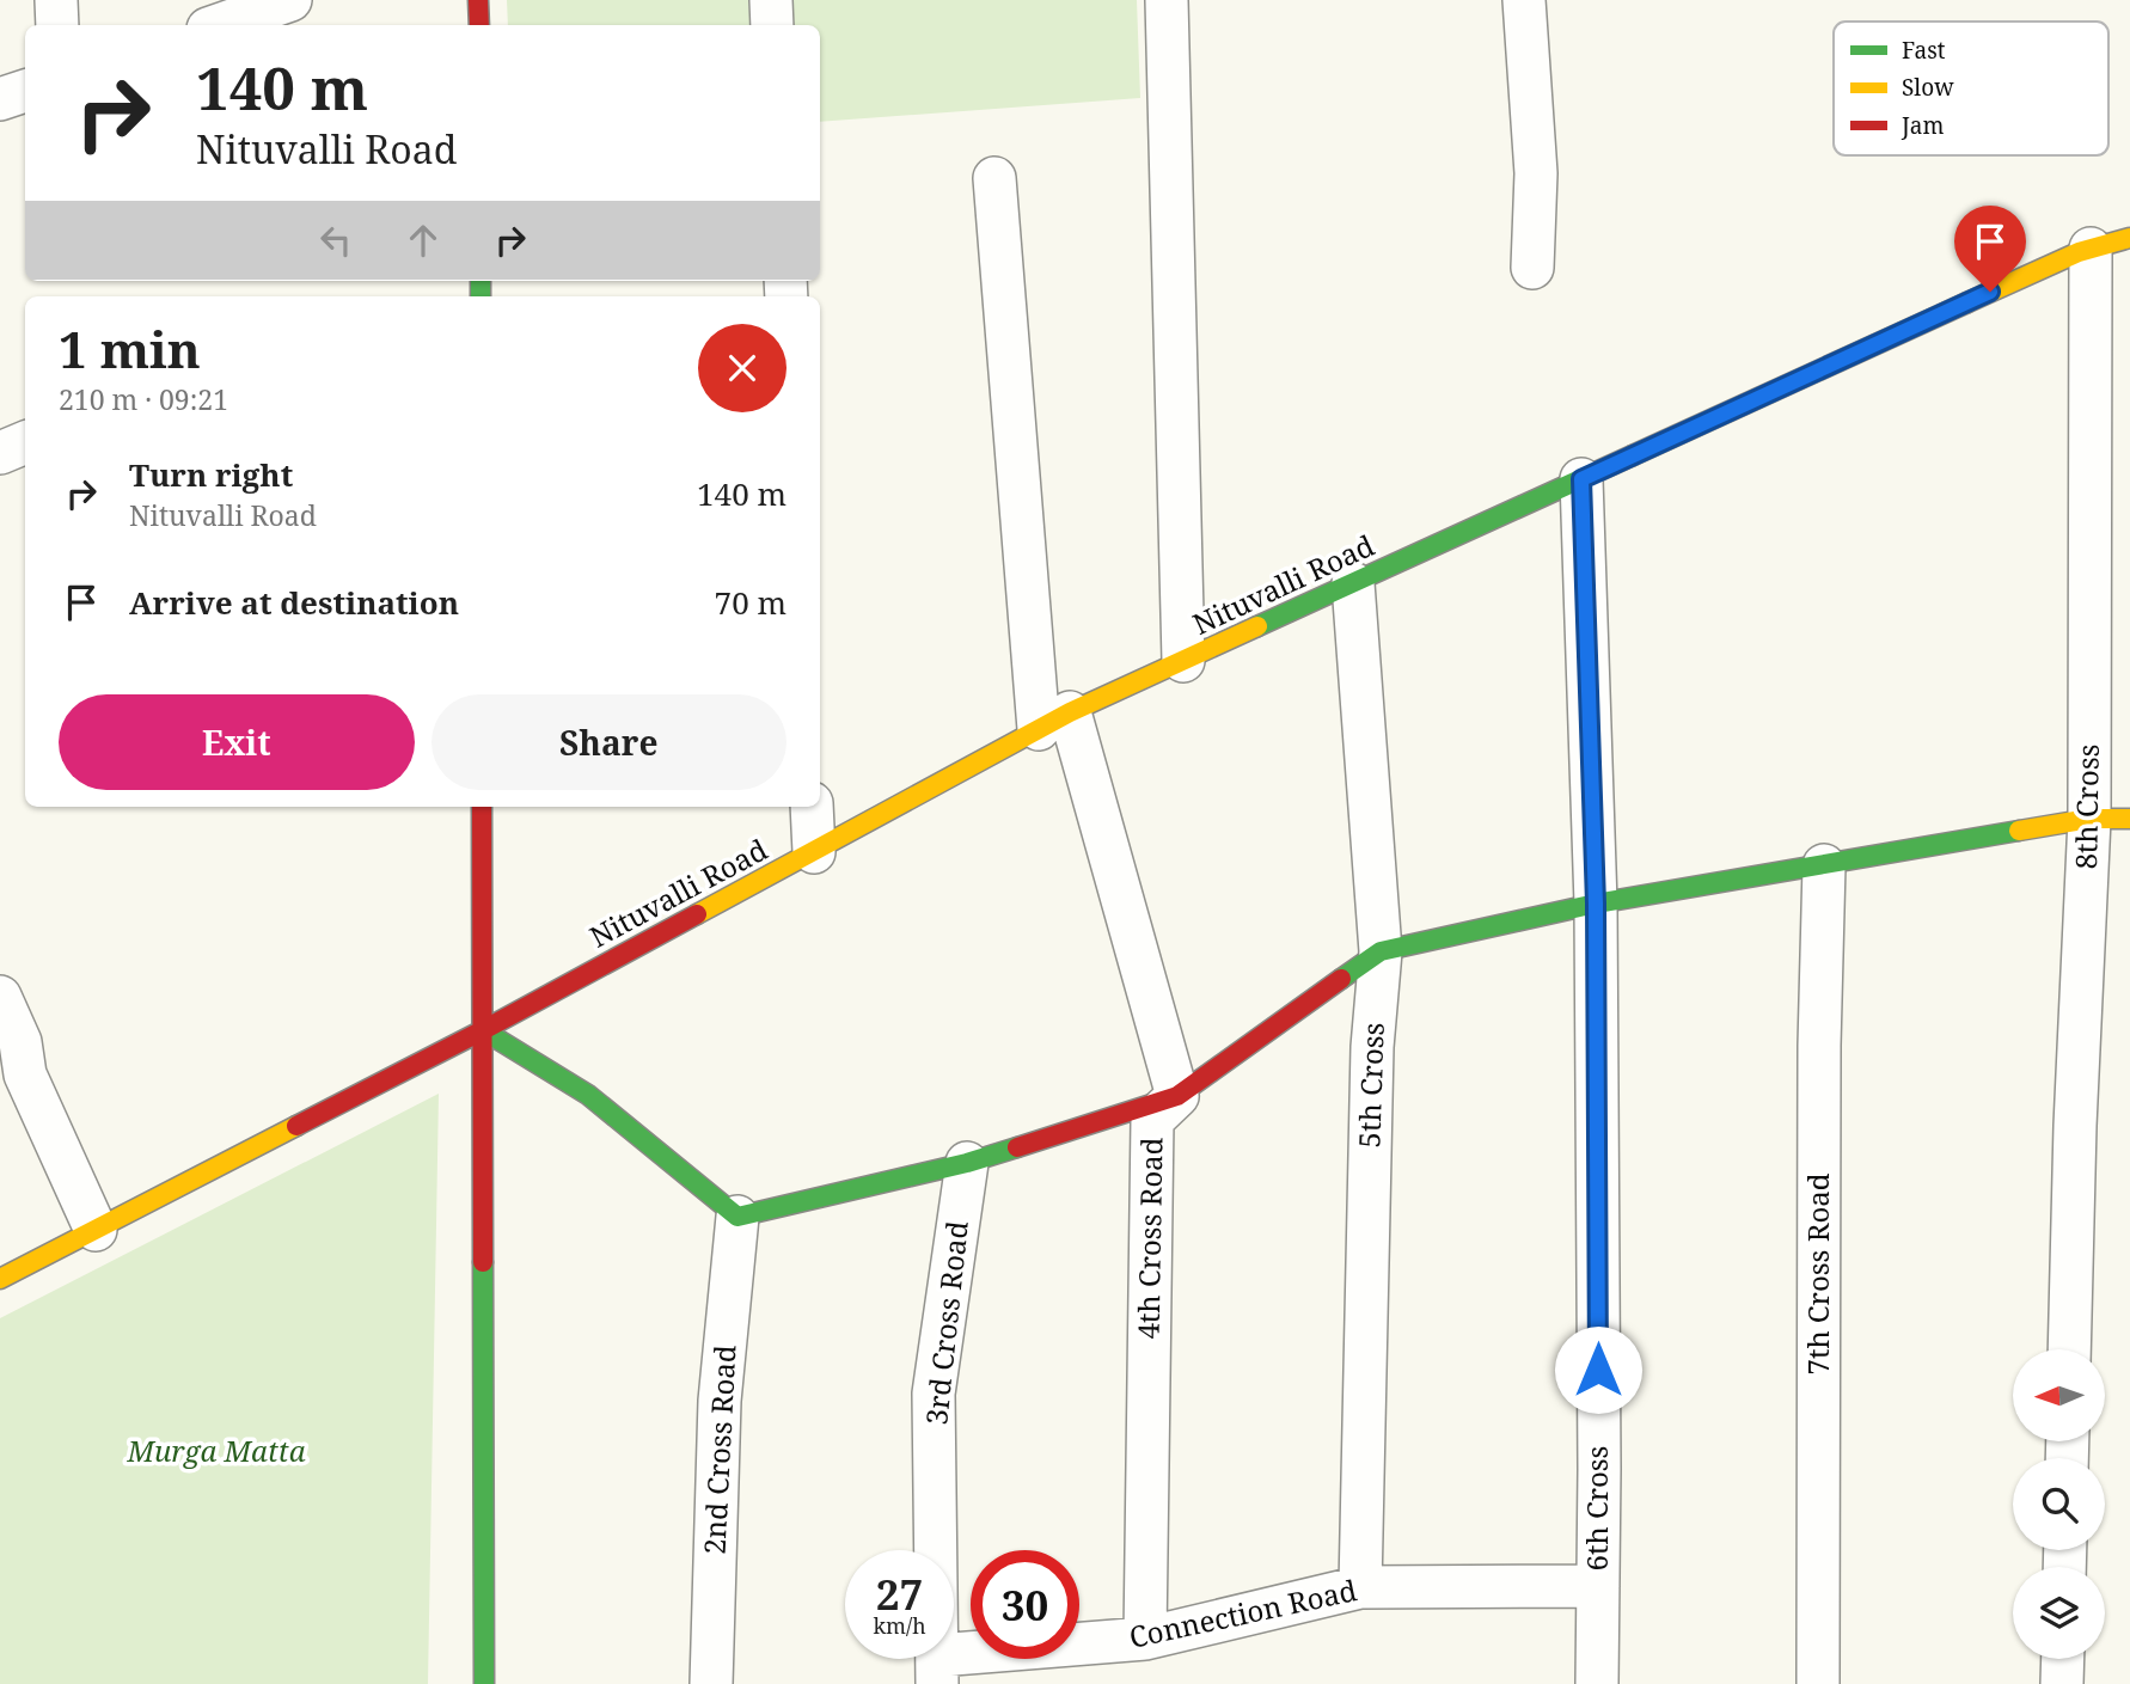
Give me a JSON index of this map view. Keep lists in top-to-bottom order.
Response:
{
  "streets": {
    "street": [
      "Nituvalli Road",
      "8th Cross",
      "5th Cross",
      "4th Cross Road",
      "7th Cross Road",
      "3rd Cross Road",
      "2nd Cross Road",
      "6th Cross",
      "Connection Road"
    ]
  },
  "crossings": [
    ["Nituvalli Road", "8th Cross"],
    ["Nituvalli Road", "5th Cross"],
    ["Nituvalli Road", "4th Cross Road"],
    ["Nituvalli Road", "6th Cross"],
    ["5th Cross", "Connection Road"],
    ["4th Cross Road", "Connection Road"],
    ["3rd Cross Road", "Connection Road"],
    ["6th Cross", "Connection Road"]
  ],
  "parks": ["Murga Matta"],
  "legend": ["Fast", "Slow", "Jam"],
  "north": "left",
  "page": {
    "turn": ["140 m", "Nituvalli Road"],
    "heading": ["1 min", "210 m · 09:21"],
    "list": [
      {
        "name": "Turn right",
        "note": "Nituvalli Road",
        "value": "140 m"
      },
      {
        "name": "Arrive at destination",
        "value": "70 m"
      }
    ],
    "buttons": ["Exit", "Share"],
    "speed": "27 km/h",
    "limit": "30"
  }
}
